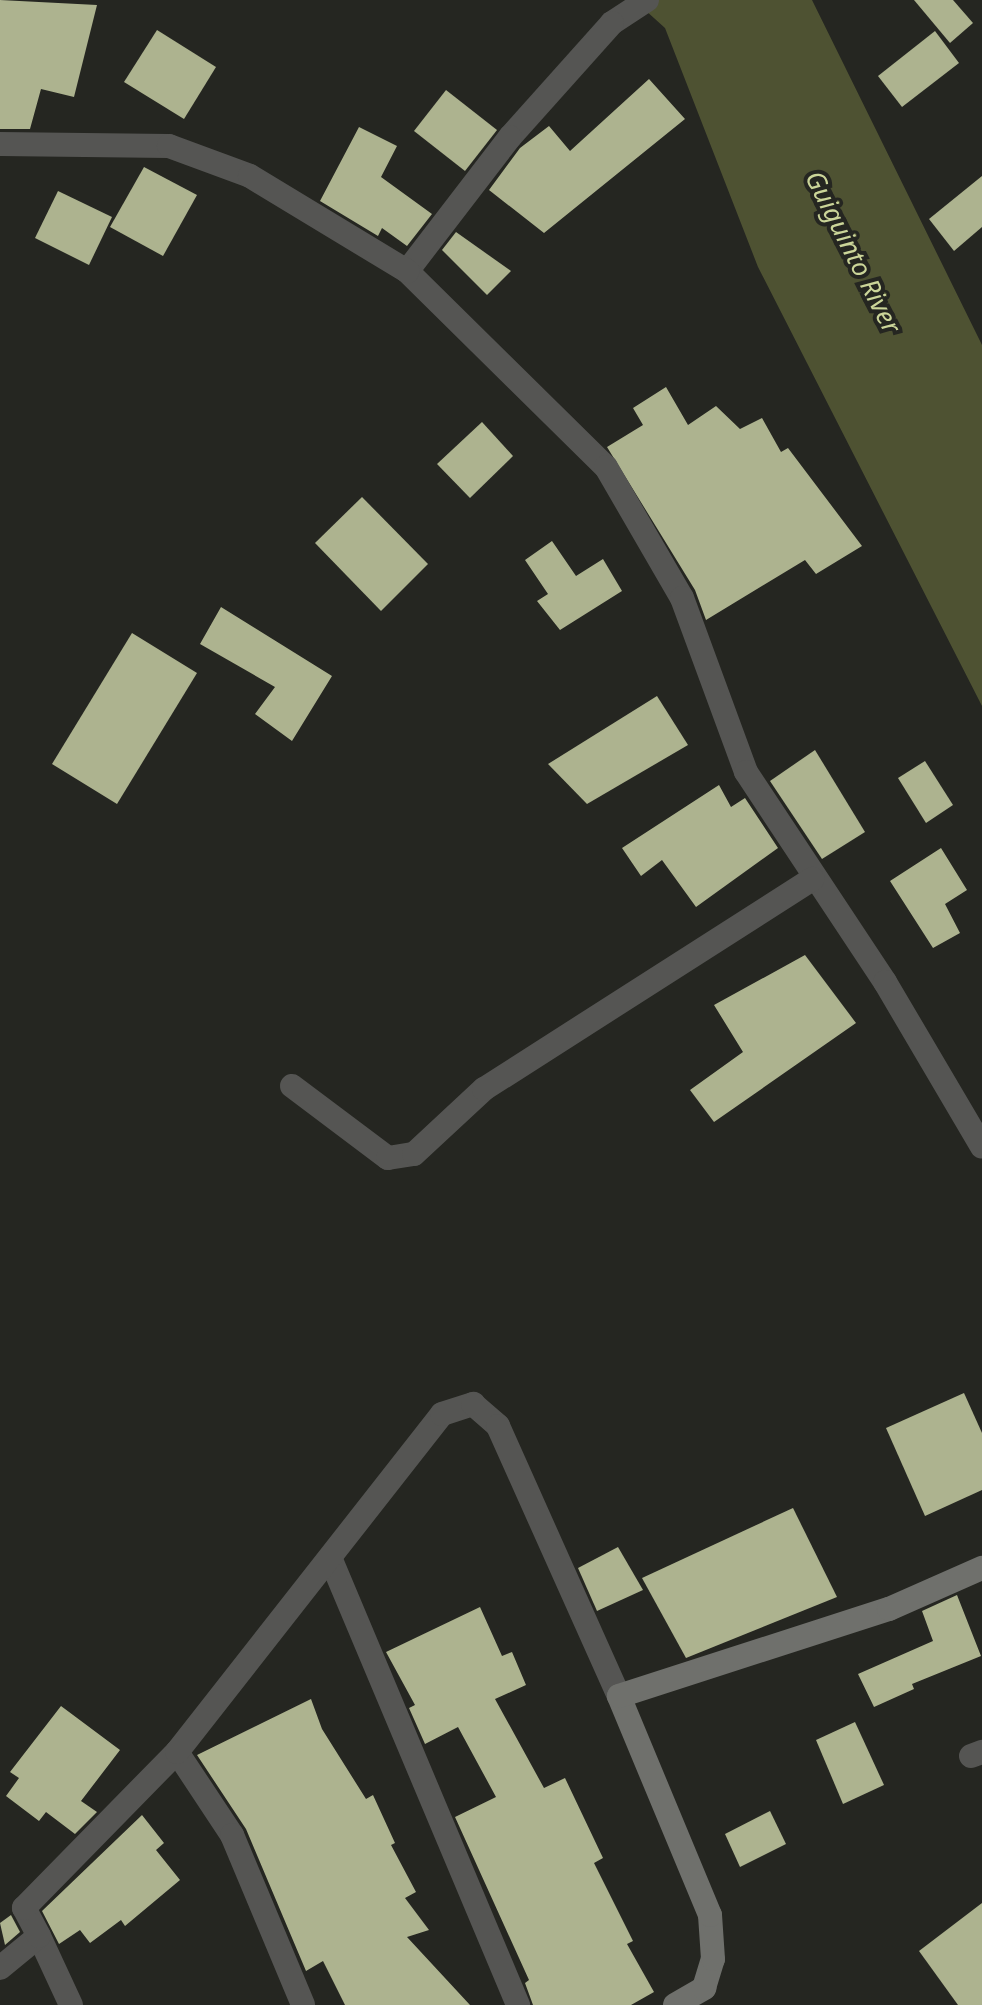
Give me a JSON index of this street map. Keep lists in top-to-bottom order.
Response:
{
  "water": ["Guiguinto River"]
}
